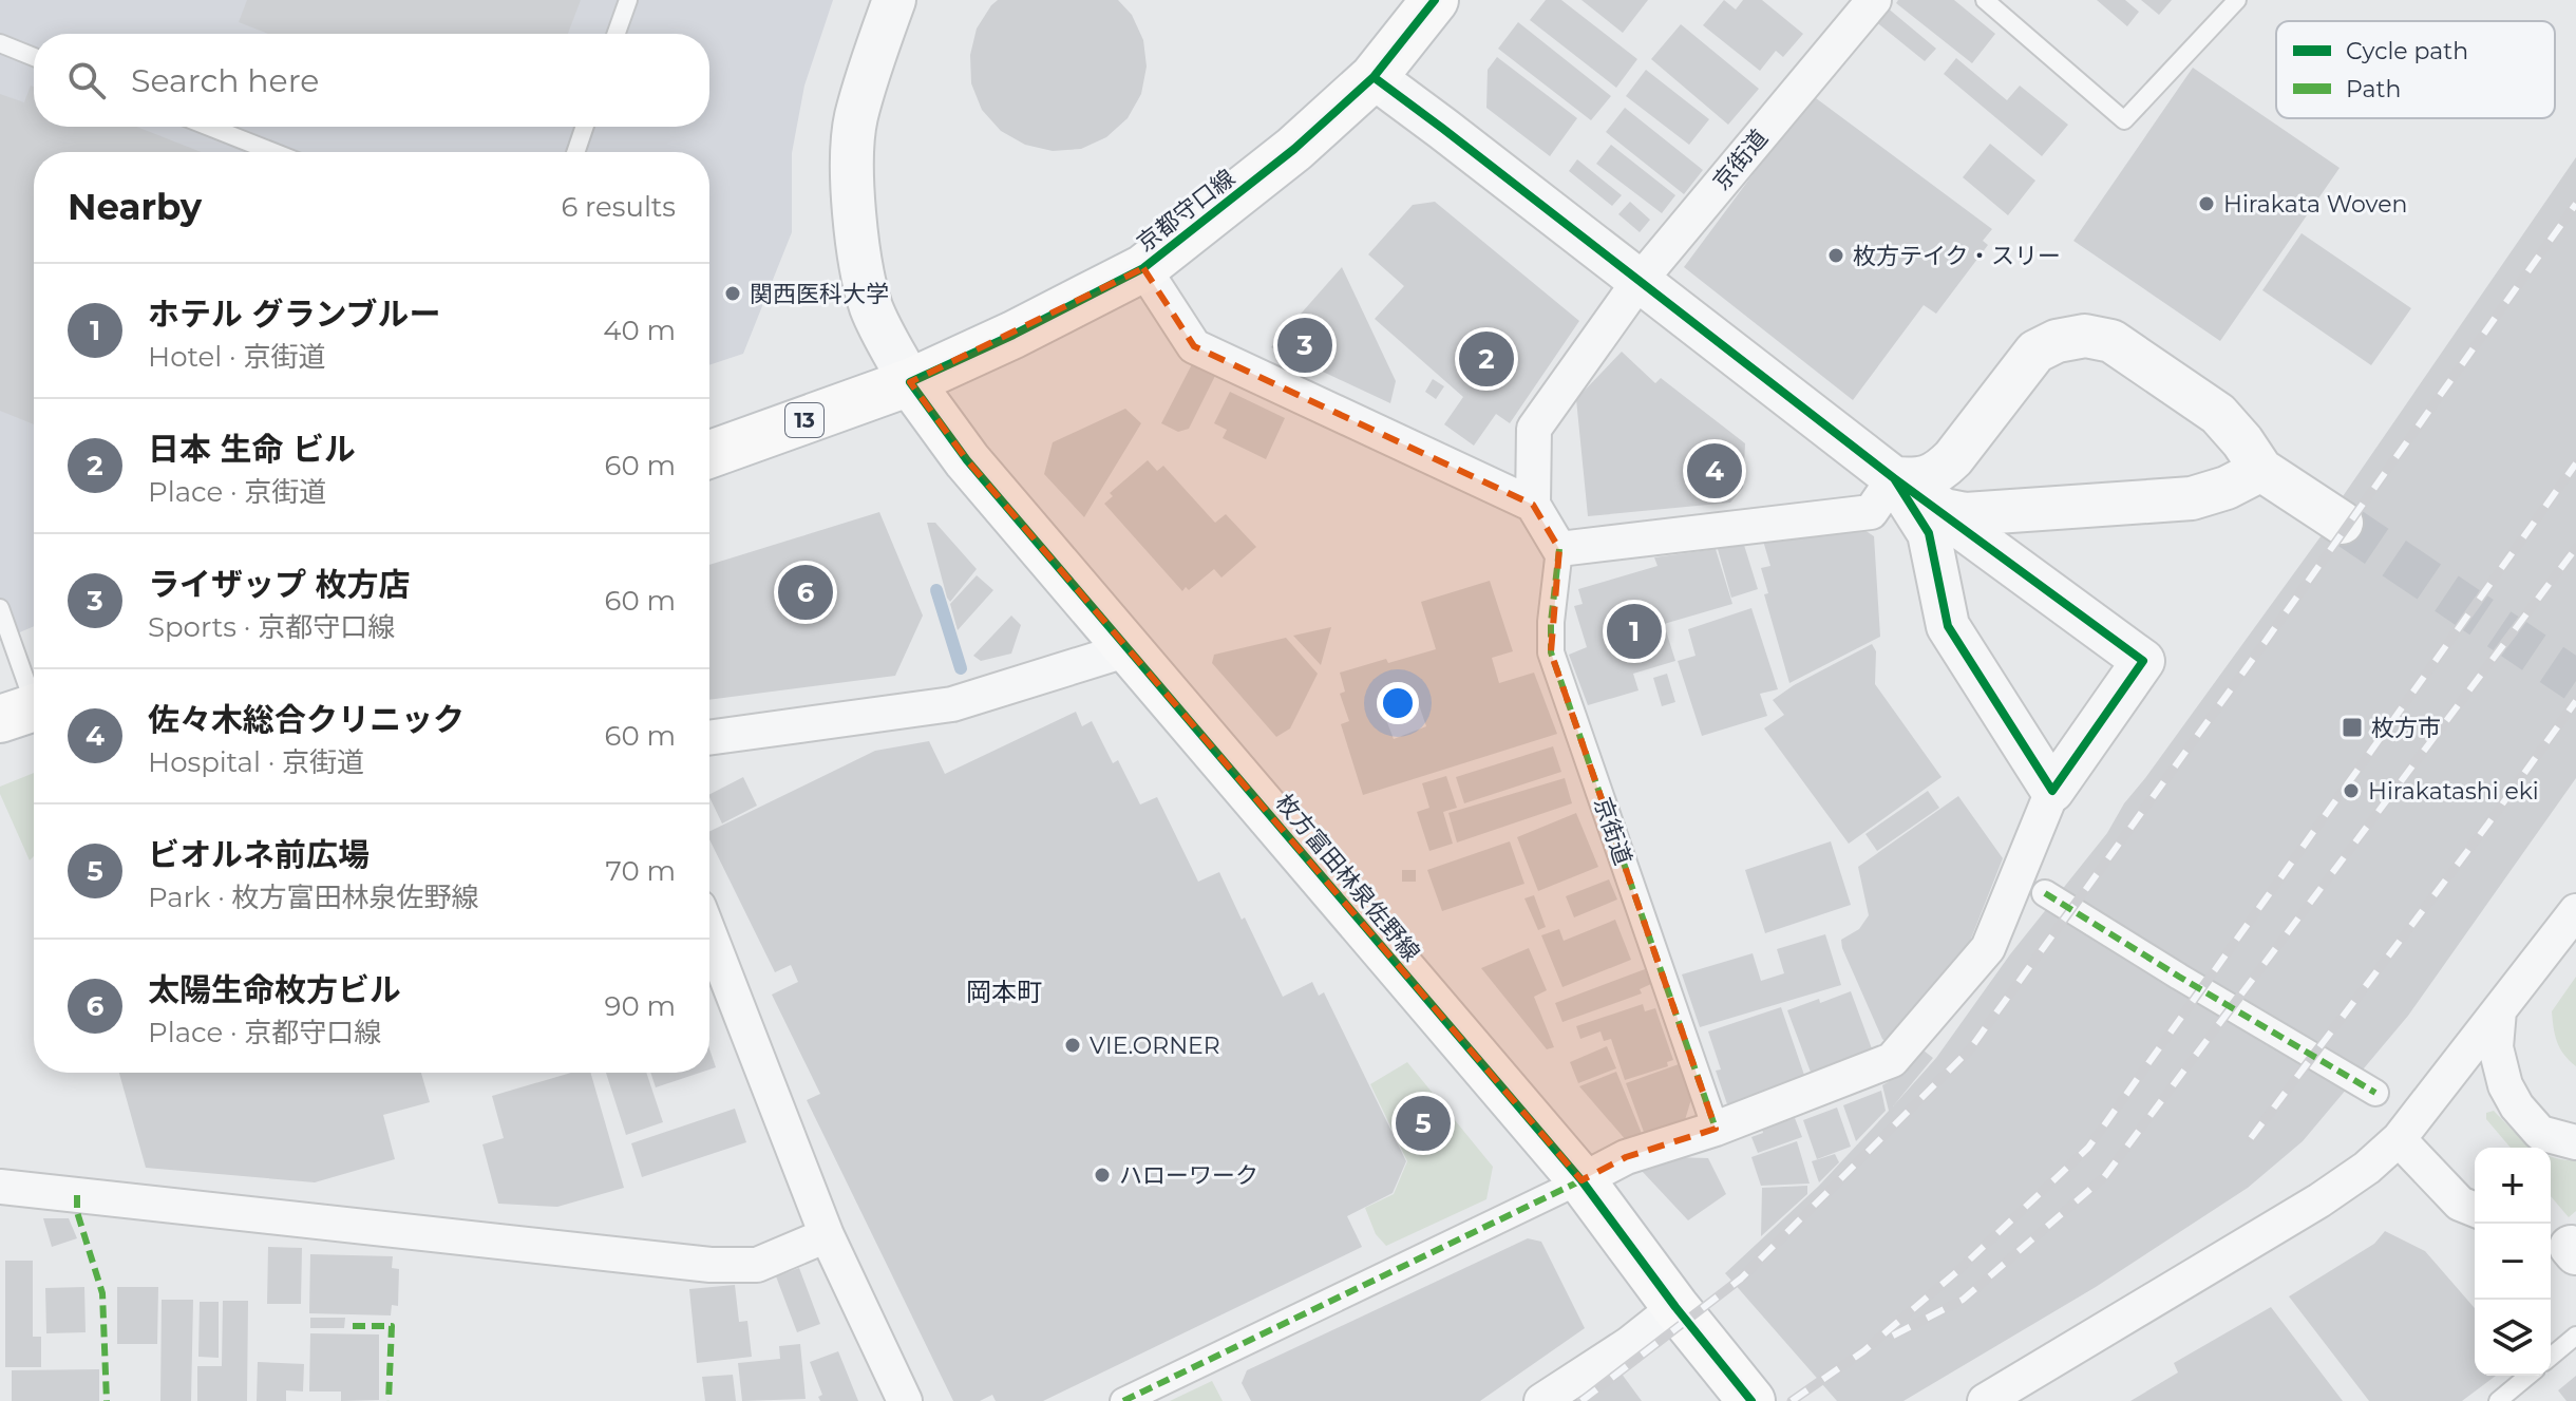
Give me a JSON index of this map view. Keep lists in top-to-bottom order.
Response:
{
  "streets": {
    "main road": ["京都守口線", "13", "枚方富田林泉佐野線"],
    "street": ["京街道"]
  },
  "crossings": [
    ["京都守口線", "枚方富田林泉佐野線"]
  ],
  "districts": ["岡本町"],
  "places": {
    "other": [
      "Hirakata Woven",
      "枚方テイク・スリー",
      "関西医科大学",
      "Hirakatashi eki",
      "VIE.ORNER",
      "ハローワーク"
    ],
    "transit": ["枚方市"]
  },
  "legend": ["Cycle path", "Path"],
  "page": {
    "search": "Search here",
    "heading": ["Nearby", "6 results"],
    "list": [
      {
        "mark": "1",
        "name": "ホテル グランブルー",
        "note": "Hotel · 京街道",
        "value": "40 m"
      },
      {
        "mark": "2",
        "name": "日本 生命 ビル",
        "note": "Place · 京街道",
        "value": "60 m"
      },
      {
        "mark": "3",
        "name": "ライザップ 枚方店",
        "note": "Sports · 京都守口線",
        "value": "60 m"
      },
      {
        "mark": "4",
        "name": "佐々木総合クリニック",
        "note": "Hospital · 京街道",
        "value": "60 m"
      },
      {
        "mark": "5",
        "name": "ビオルネ前広場",
        "note": "Park · 枚方富田林泉佐野線",
        "value": "70 m"
      },
      {
        "mark": "6",
        "name": "太陽生命枚方ビル",
        "note": "Place · 京都守口線",
        "value": "90 m"
      }
    ],
    "pins": [
      "3",
      "2",
      "4",
      "6",
      "1",
      "5"
    ],
    "map_buttons": ["+", "−"]
  }
}
